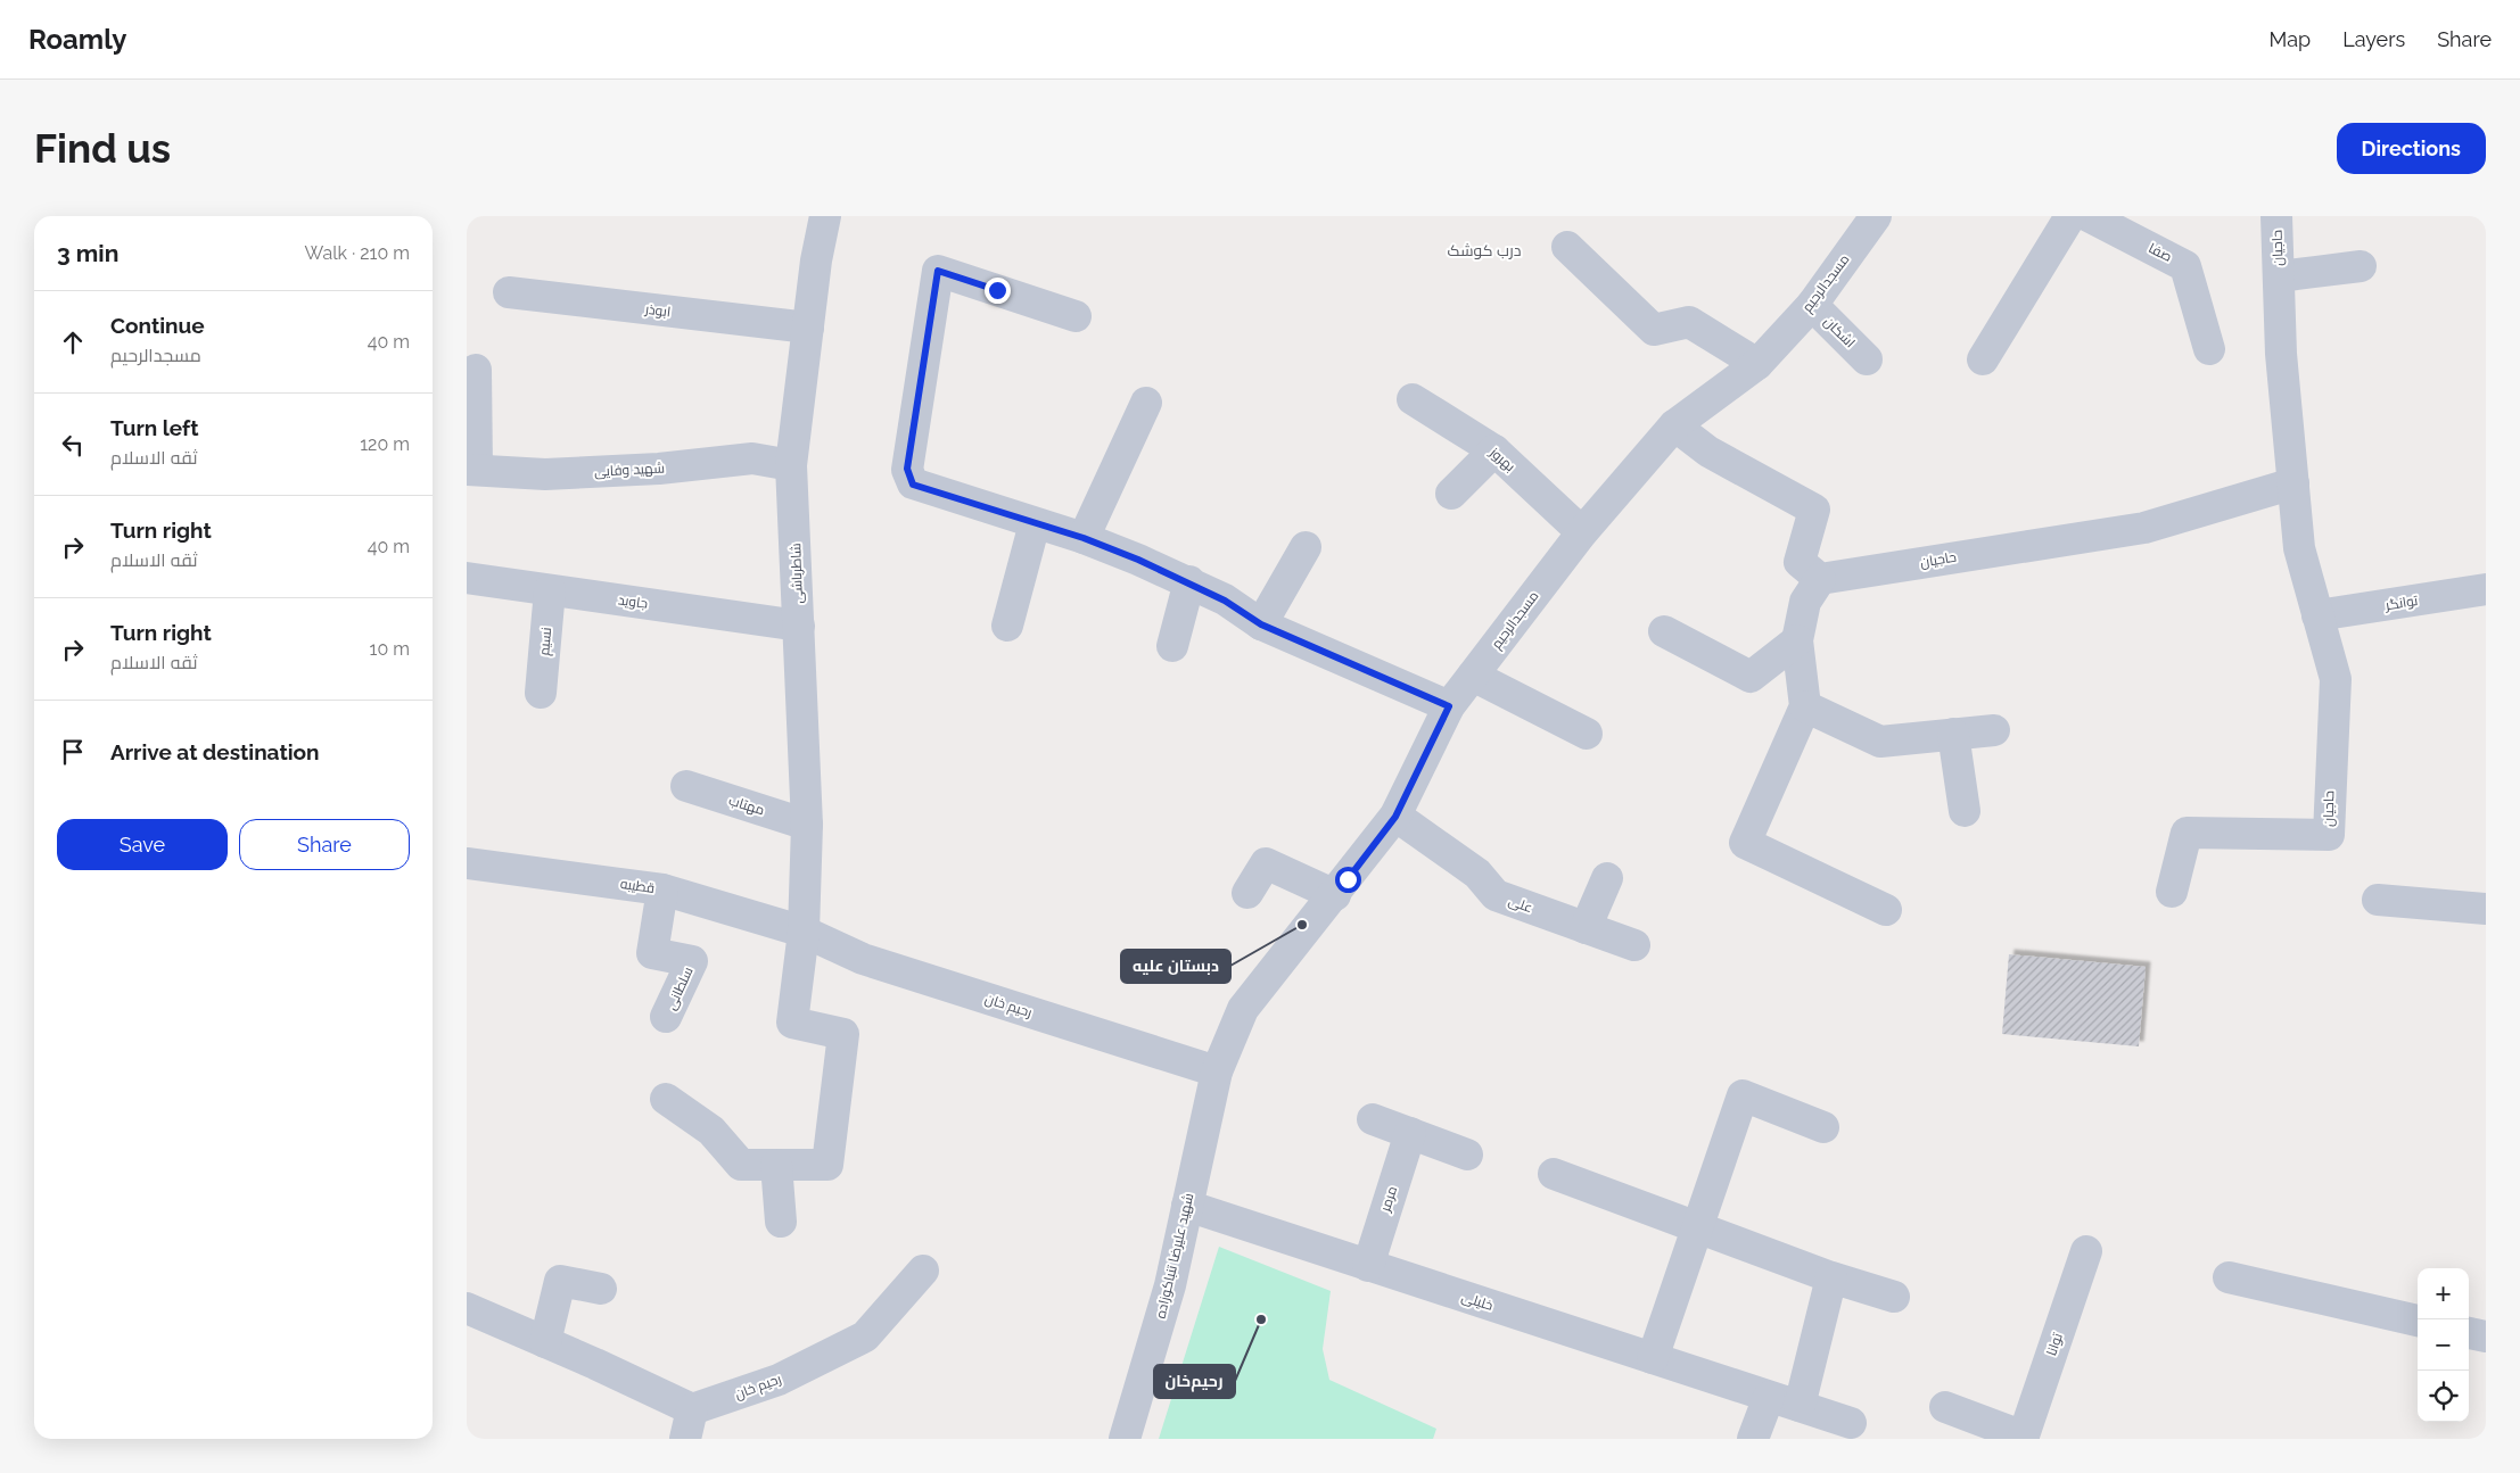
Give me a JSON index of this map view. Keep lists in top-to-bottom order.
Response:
{
  "streets": {
    "street": [
      "حاجیان",
      "صفا",
      "مسجدالرحیم",
      "ابوذر",
      "اشکان",
      "بهروز",
      "شهید وفایی",
      "شاطرباشی",
      "جاوید",
      "توانگر",
      "نسیم",
      "مهتاب",
      "قطیبه",
      "علی",
      "سلطانی",
      "رحیم خان",
      "مرمر",
      "شهید علیرضا تنباکوزاده",
      "خلیلی",
      "توانا"
    ]
  },
  "crossings": [
    ["حاجیان", "توانگر"],
    ["مسجدالرحیم", "اشکان"],
    ["مسجدالرحیم", "بهروز"],
    ["مسجدالرحیم", "علی"],
    ["مسجدالرحیم", "رحیم خان"],
    ["مسجدالرحیم", "شهید علیرضا تنباکوزاده"],
    ["ابوذر", "شاطرباشی"],
    ["شهید وفایی", "شاطرباشی"],
    ["شاطرباشی", "جاوید"],
    ["شاطرباشی", "مهتاب"],
    ["شاطرباشی", "قطیبه"],
    ["شاطرباشی", "رحیم خان"],
    ["جاوید", "نسیم"],
    ["قطیبه", "سلطانی"],
    ["قطیبه", "رحیم خان"],
    ["رحیم خان", "شهید علیرضا تنباکوزاده"],
    ["مرمر", "خلیلی"],
    ["شهید علیرضا تنباکوزاده", "خلیلی"]
  ],
  "districts": ["درب کوشک"],
  "places": ["دبستان علیه", "رحیم‌خان"],
  "page": {
    "header": "Roamly",
    "nav": ["Map", "Layers", "Share"],
    "buttons": [
      "Directions",
      ["Save", "Share"]
    ],
    "title": "Find us",
    "heading": ["3 min", "Walk · 210 m"],
    "list": [
      ["Continue", "مسجدالرحیم", "40 m"],
      ["Turn left", "ثقه الاسلام", "120 m"],
      ["Turn right", "ثقه الاسلام", "40 m"],
      ["Turn right", "ثقه الاسلام", "10 m"],
      "Arrive at destination"
    ],
    "map_buttons": ["+", "−"]
  }
}
